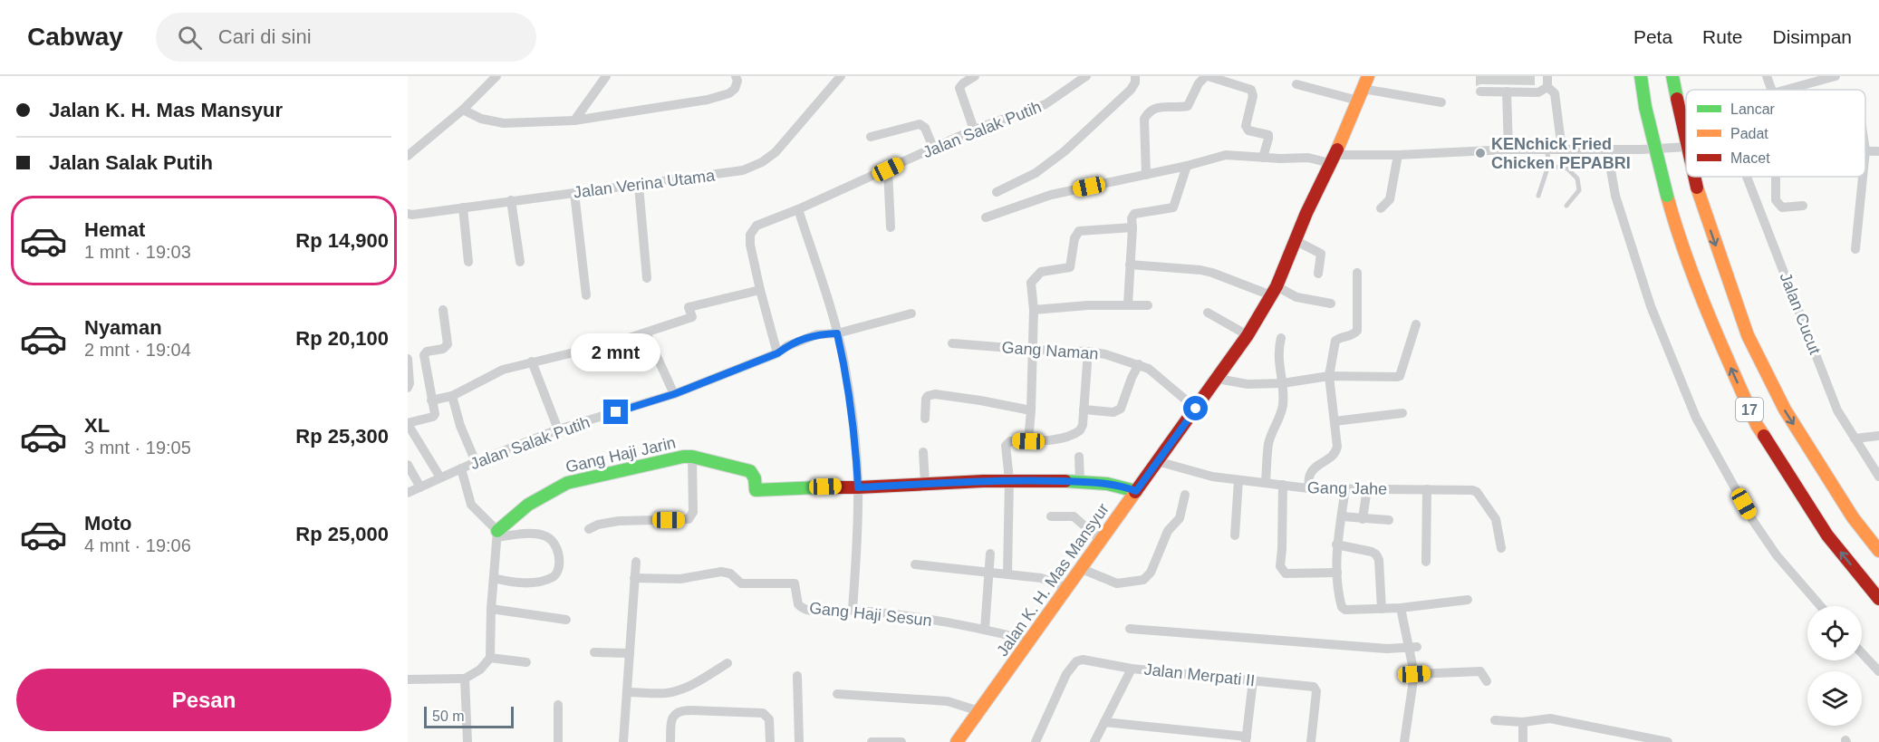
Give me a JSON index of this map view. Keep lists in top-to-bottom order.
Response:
{
  "streets": {
    "main road": ["17", "Gang Haji Jarin", "Jalan K. H. Mas Mansyur"],
    "street": [
      "Jalan Salak Putih",
      "Jalan Verina Utama",
      "Jalan Cucut",
      "Gang Naman",
      "Gang Jahe",
      "Gang Haji Sesun",
      "Jalan Merpati II"
    ]
  },
  "crossings": [
    ["Gang Naman", "Jalan K. H. Mas Mansyur"],
    ["Gang Haji Jarin", "Jalan K. H. Mas Mansyur"],
    ["Gang Jahe", "Jalan K. H. Mas Mansyur"],
    ["Jalan K. H. Mas Mansyur", "Gang Haji Sesun"]
  ],
  "places": ["KENchick Fried Chicken PEPABRI"],
  "legend": ["Lancar", "Padat", "Macet"],
  "scale_bar": "50 m",
  "page": {
    "header": "Cabway",
    "search": "Cari di sini",
    "nav": ["Peta", "Rute", "Disimpan"],
    "banner": ["Jalan K. H. Mas Mansyur", "Jalan Salak Putih"],
    "list": [
      {
        "name": "Hemat",
        "note": "1 mnt · 19:03",
        "value": "Rp 14,900"
      },
      {
        "name": "Nyaman",
        "note": "2 mnt · 19:04",
        "value": "Rp 20,100"
      },
      {
        "name": "XL",
        "note": "3 mnt · 19:05",
        "value": "Rp 25,300"
      },
      {
        "name": "Moto",
        "note": "4 mnt · 19:06",
        "value": "Rp 25,000"
      }
    ],
    "bubble": "2 mnt",
    "buttons": "Pesan",
    "scale": "50 m"
  }
}
